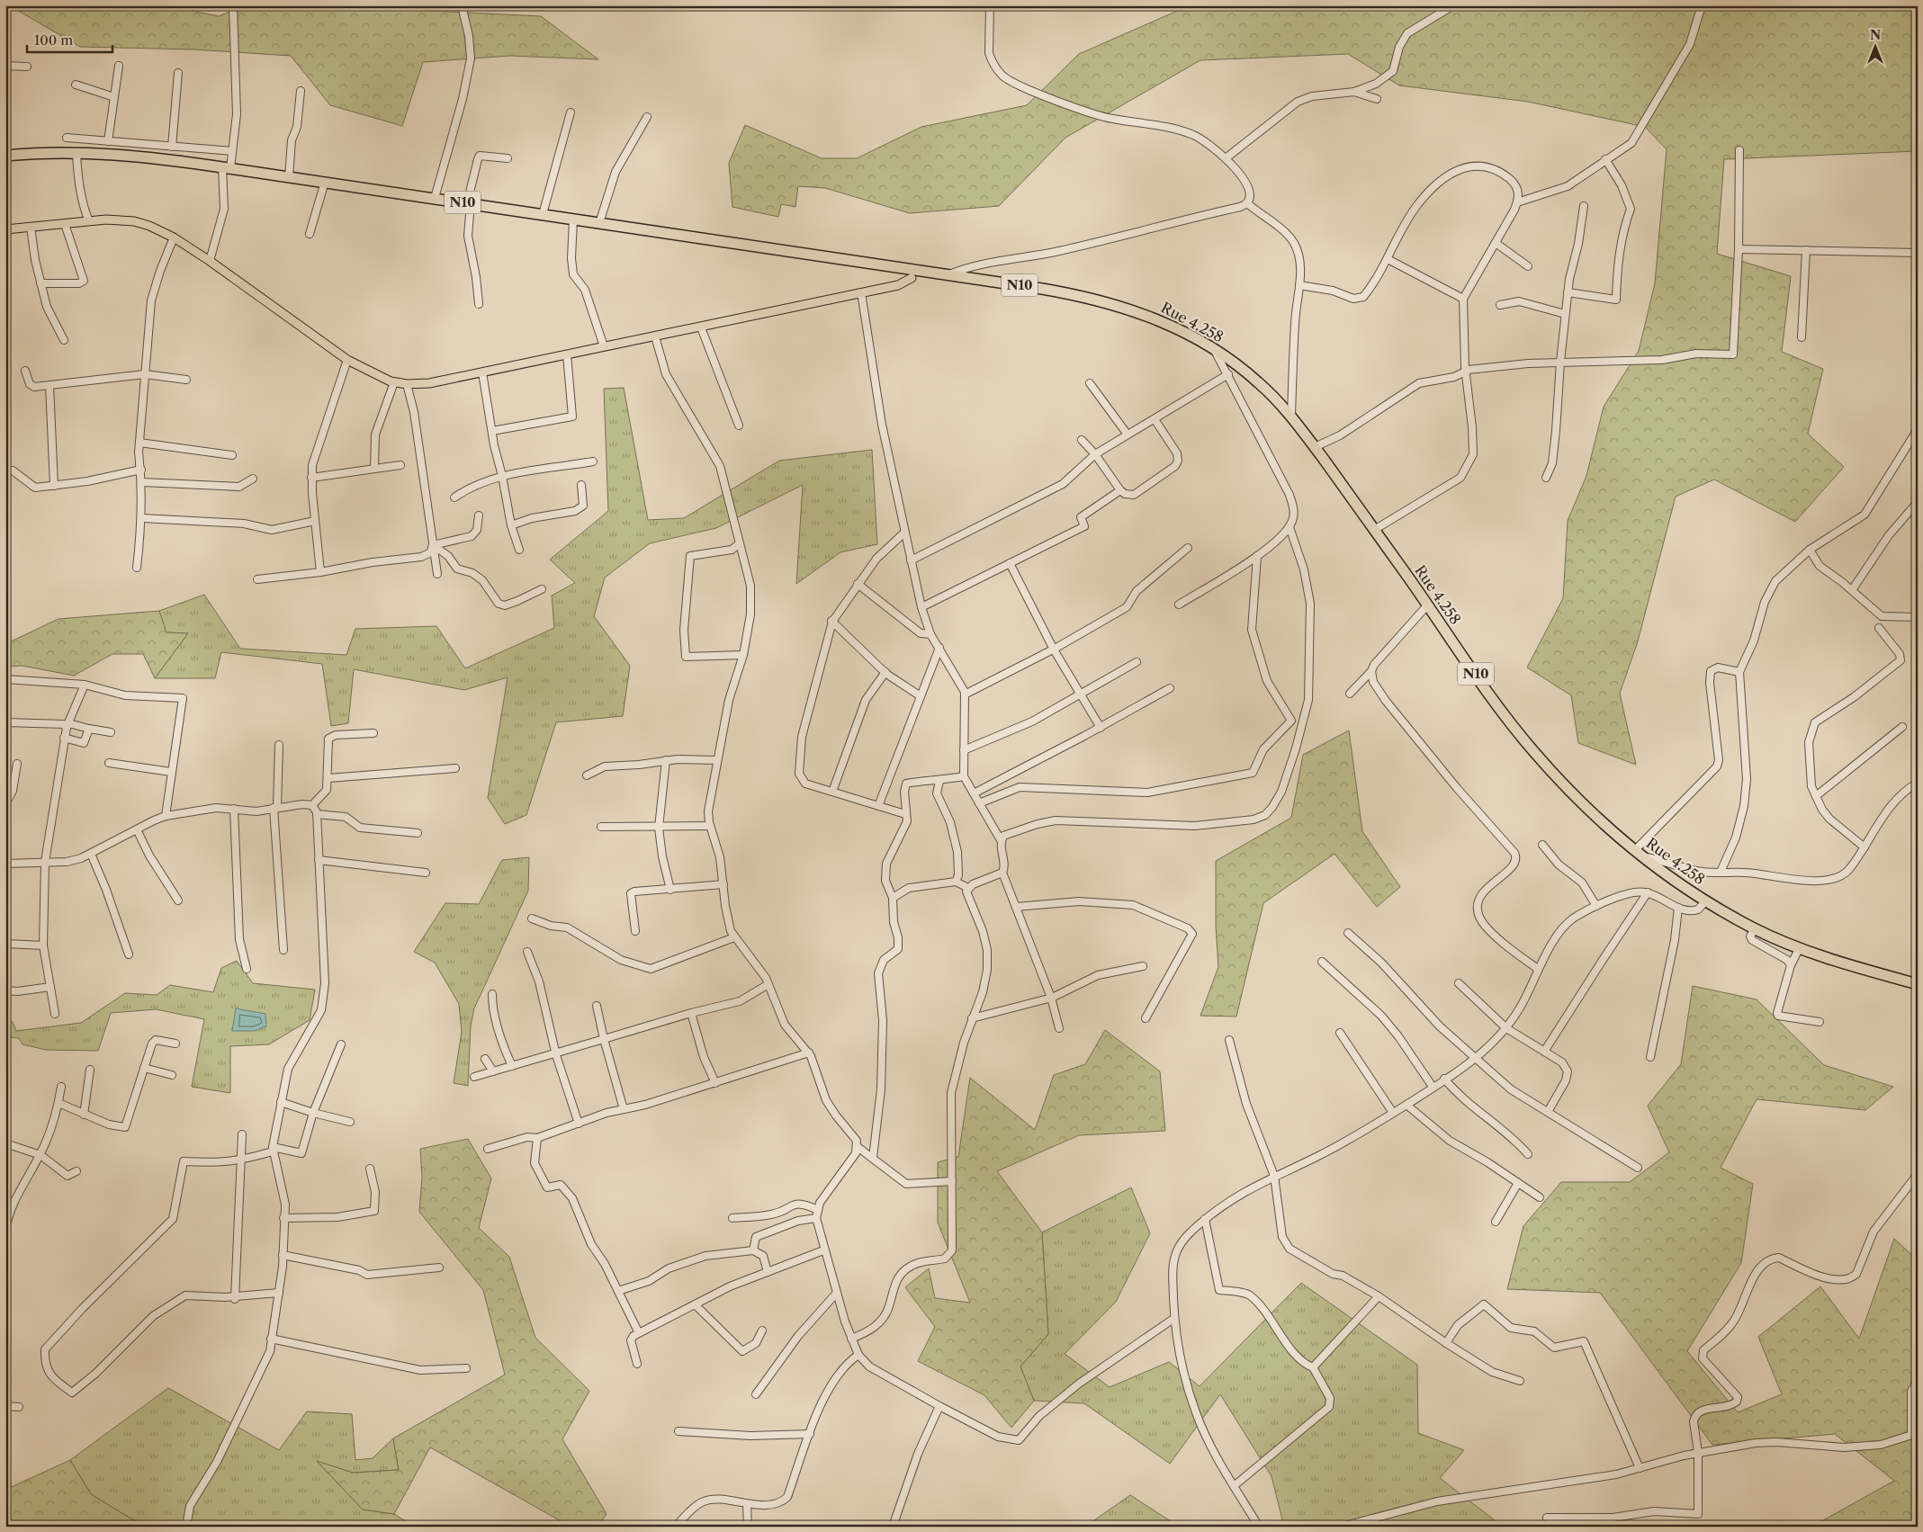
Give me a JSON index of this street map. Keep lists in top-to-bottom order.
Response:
{
  "streets": {
    "highway": ["N10", "Rue 4.258"]
  },
  "crossings": [
    ["N10", "Rue 4.258"]
  ],
  "scale_bar": "100 m",
  "north": "top"
}
